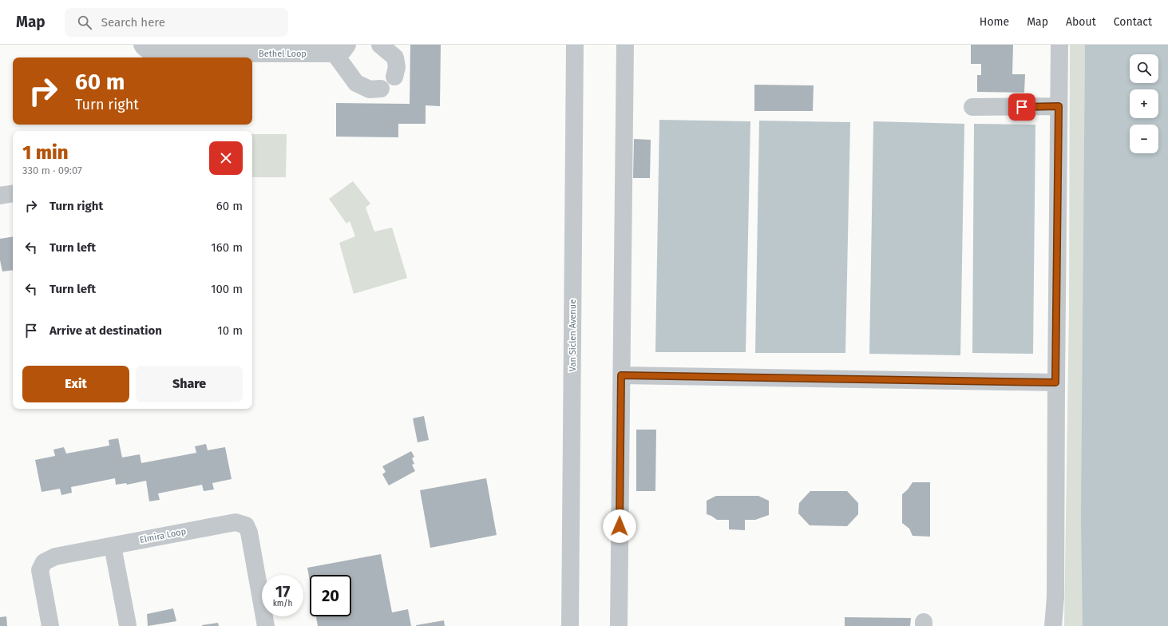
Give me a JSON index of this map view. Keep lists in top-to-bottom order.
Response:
{
  "streets": {
    "street": ["Bethel Loop", "Van Siclen Avenue", "Elmira Loop"]
  },
  "page": {
    "header": "Map",
    "search": "Search here",
    "nav": [
      "Home",
      "Map",
      "About",
      "Contact"
    ],
    "map_buttons": ["+", "−"],
    "turn": ["60 m", "Turn right"],
    "heading": ["1 min", "330 m · 09:07"],
    "list": [
      {
        "name": "Turn right",
        "value": "60 m"
      },
      {
        "name": "Turn left",
        "value": "160 m"
      },
      {
        "name": "Turn left",
        "value": "100 m"
      },
      {
        "name": "Arrive at destination",
        "value": "10 m"
      }
    ],
    "buttons": ["Exit", "Share"],
    "speed": "17 km/h",
    "limit": "20"
  }
}
